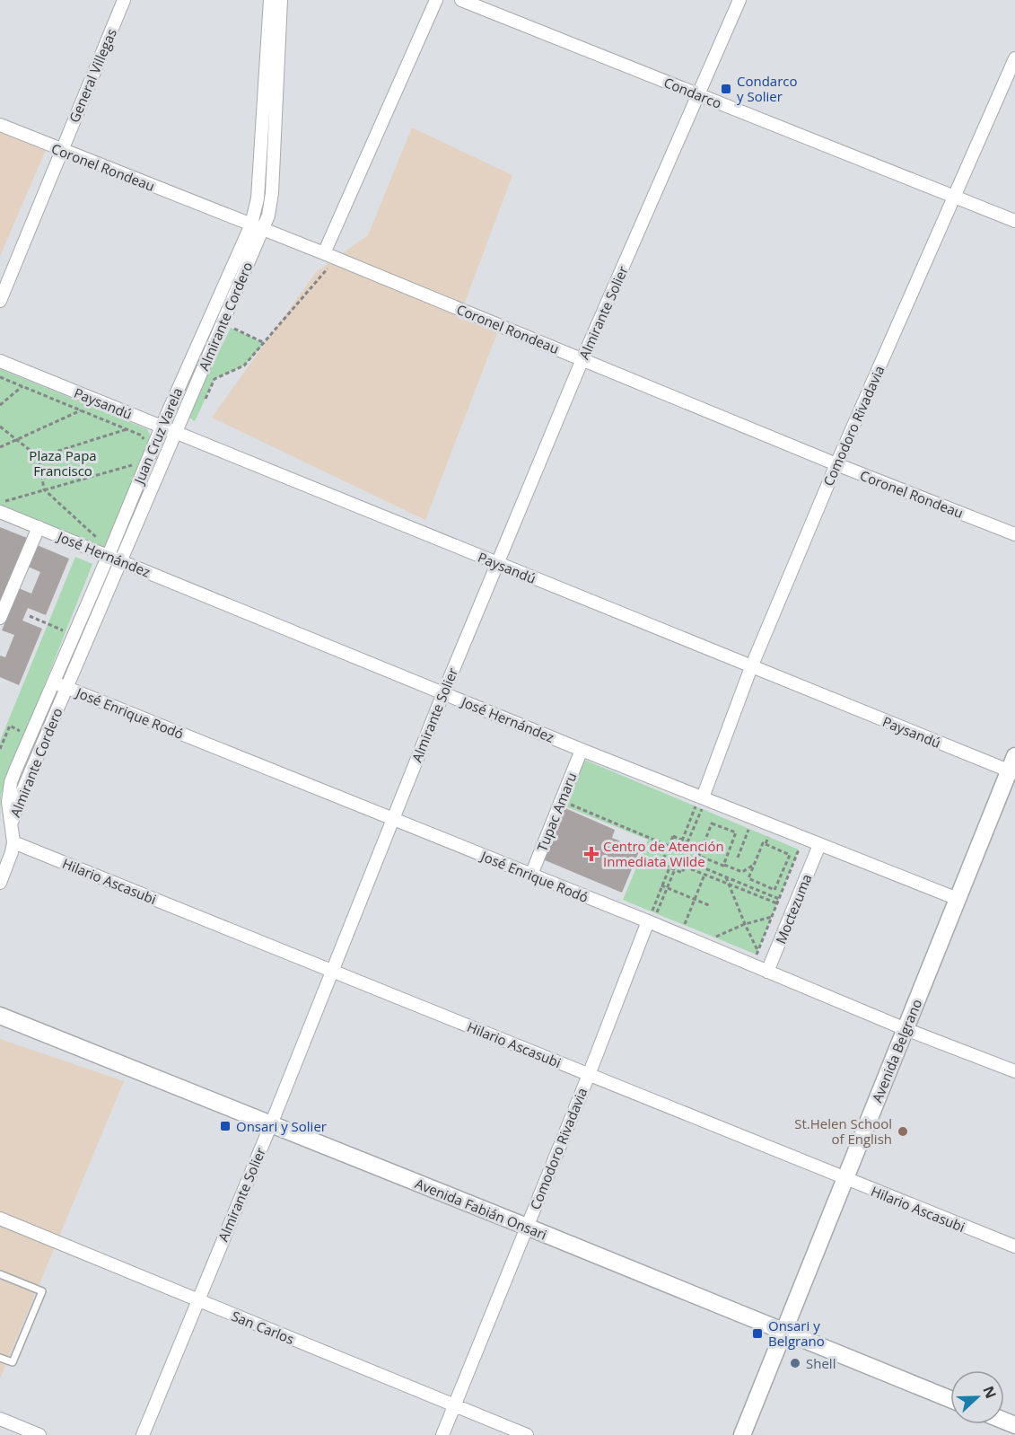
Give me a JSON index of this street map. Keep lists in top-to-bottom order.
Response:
{
  "streets": {
    "street": [
      "General Villegas",
      "Condarco",
      "Coronel Rondeau",
      "Almirante Solier",
      "Almirante Cordero",
      "Paysandú",
      "Comodoro Rivadavia",
      "Juan Cruz Varela",
      "José Hernández",
      "José Enrique Rodó",
      "Tupac Amaru",
      "Hilario Ascasubi",
      "Moctezuma",
      "Avenida Belgrano",
      "Avenida Fabián Onsari",
      "San Carlos"
    ]
  },
  "crossings": [
    ["General Villegas", "Coronel Rondeau"],
    ["Condarco", "Almirante Solier"],
    ["Condarco", "Comodoro Rivadavia"],
    ["Coronel Rondeau", "Almirante Solier"],
    ["Coronel Rondeau", "Almirante Cordero"],
    ["Coronel Rondeau", "Comodoro Rivadavia"],
    ["Coronel Rondeau", "Juan Cruz Varela"],
    ["Almirante Solier", "Paysandú"],
    ["Almirante Solier", "José Hernández"],
    ["Almirante Solier", "José Enrique Rodó"],
    ["Almirante Solier", "Hilario Ascasubi"],
    ["Almirante Solier", "Avenida Fabián Onsari"],
    ["Almirante Solier", "San Carlos"],
    ["Almirante Cordero", "Paysandú"],
    ["Almirante Cordero", "Juan Cruz Varela"],
    ["Almirante Cordero", "José Hernández"],
    ["Almirante Cordero", "José Enrique Rodó"],
    ["Paysandú", "Comodoro Rivadavia"],
    ["Paysandú", "Juan Cruz Varela"],
    ["Paysandú", "Avenida Belgrano"],
    ["Comodoro Rivadavia", "José Hernández"],
    ["Comodoro Rivadavia", "José Enrique Rodó"],
    ["Comodoro Rivadavia", "Hilario Ascasubi"],
    ["Comodoro Rivadavia", "Avenida Fabián Onsari"],
    ["Comodoro Rivadavia", "San Carlos"],
    ["Juan Cruz Varela", "José Hernández"],
    ["Juan Cruz Varela", "José Enrique Rodó"],
    ["Juan Cruz Varela", "Hilario Ascasubi"],
    ["José Hernández", "Tupac Amaru"],
    ["José Hernández", "Moctezuma"],
    ["José Hernández", "Avenida Belgrano"],
    ["José Enrique Rodó", "Tupac Amaru"],
    ["José Enrique Rodó", "Moctezuma"],
    ["José Enrique Rodó", "Avenida Belgrano"],
    ["Hilario Ascasubi", "Avenida Belgrano"],
    ["Avenida Belgrano", "Avenida Fabián Onsari"]
  ],
  "parks": ["Plaza Papa Francisco"],
  "places": {
    "transit": ["Condarco y Solier", "Onsari y Solier", "Onsari y Belgrano"],
    "health": ["Centro de Atención Inmediata Wilde"],
    "other": ["St.Helen School of English", "Shell"]
  },
  "north": "right"
}
